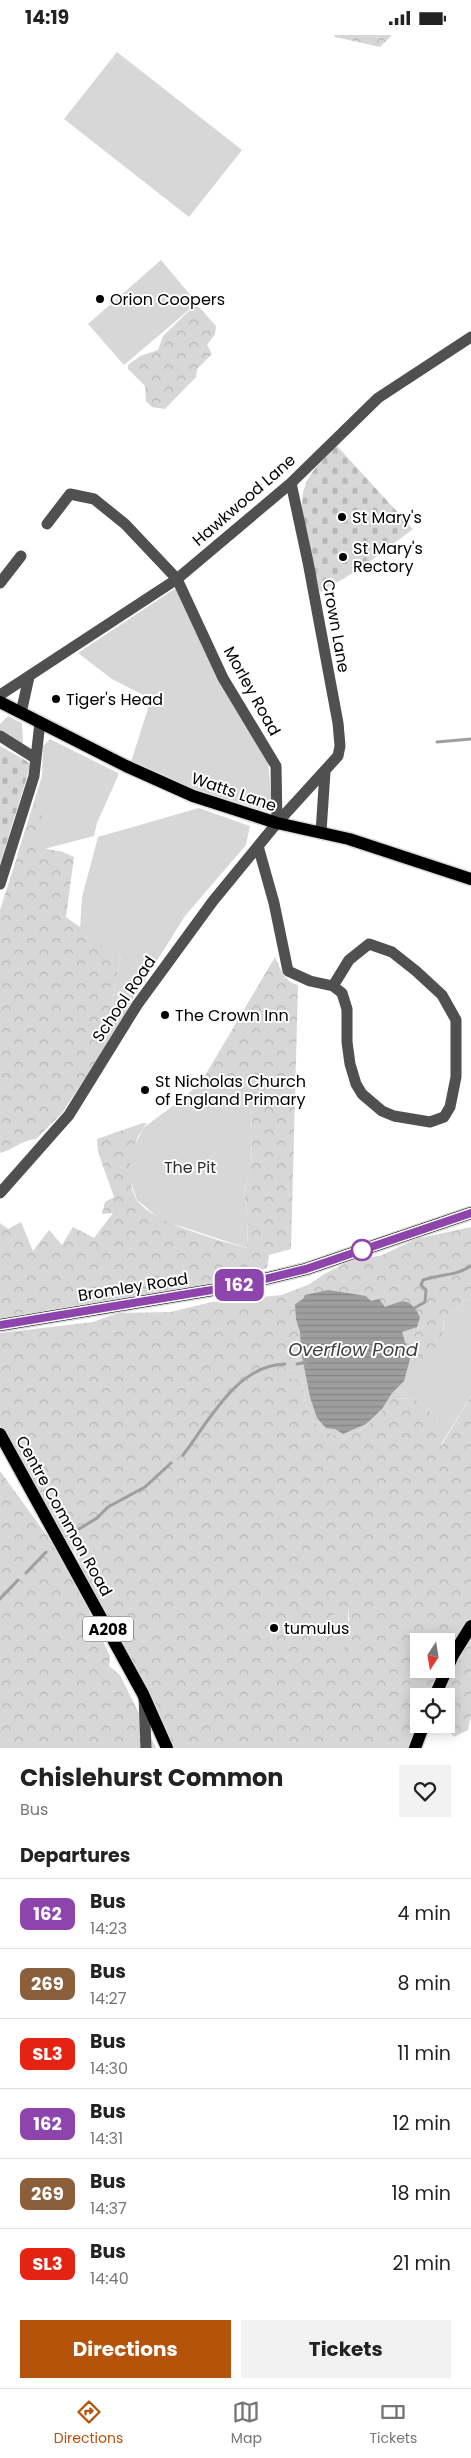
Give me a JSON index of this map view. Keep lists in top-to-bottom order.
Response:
{
  "streets": {
    "main road": [
      "Watts Lane",
      "Bromley Road",
      "Centre Common Road",
      "A208"
    ],
    "street": [
      "Hawkwood Lane",
      "Crown Lane",
      "Morley Road",
      "School Road"
    ]
  },
  "crossings": [
    ["Hawkwood Lane", "Crown Lane"],
    ["Hawkwood Lane", "Morley Road"],
    ["Crown Lane", "Morley Road"],
    ["Crown Lane", "Watts Lane"],
    ["Crown Lane", "School Road"],
    ["Morley Road", "Watts Lane"],
    ["Morley Road", "School Road"],
    ["Watts Lane", "School Road"]
  ],
  "water": ["Overflow Pond"],
  "parks": ["The Pit"],
  "places": [
    "Orion Coopers",
    "St Mary's",
    "St Mary's Rectory",
    "Tiger's Head",
    "The Crown Inn",
    "St Nicholas Church of England Primary",
    "tumulus"
  ],
  "lines": ["bus line 162"],
  "north": "bottom",
  "page": {
    "status": "14:19",
    "on_map": "162",
    "heading": [
      ["Chislehurst Common", "Bus"],
      "Departures"
    ],
    "list": [
      {
        "mark": "162",
        "name": "Bus",
        "note": "14:23",
        "value": "4 min"
      },
      {
        "mark": "269",
        "name": "Bus",
        "note": "14:27",
        "value": "8 min"
      },
      {
        "mark": "SL3",
        "name": "Bus",
        "note": "14:30",
        "value": "11 min"
      },
      {
        "mark": "162",
        "name": "Bus",
        "note": "14:31",
        "value": "12 min"
      },
      {
        "mark": "269",
        "name": "Bus",
        "note": "14:37",
        "value": "18 min"
      },
      {
        "mark": "SL3",
        "name": "Bus",
        "note": "14:40",
        "value": "21 min"
      }
    ],
    "buttons": ["Directions", "Tickets"],
    "tabs": ["Directions", "Map", "Tickets"]
  }
}
